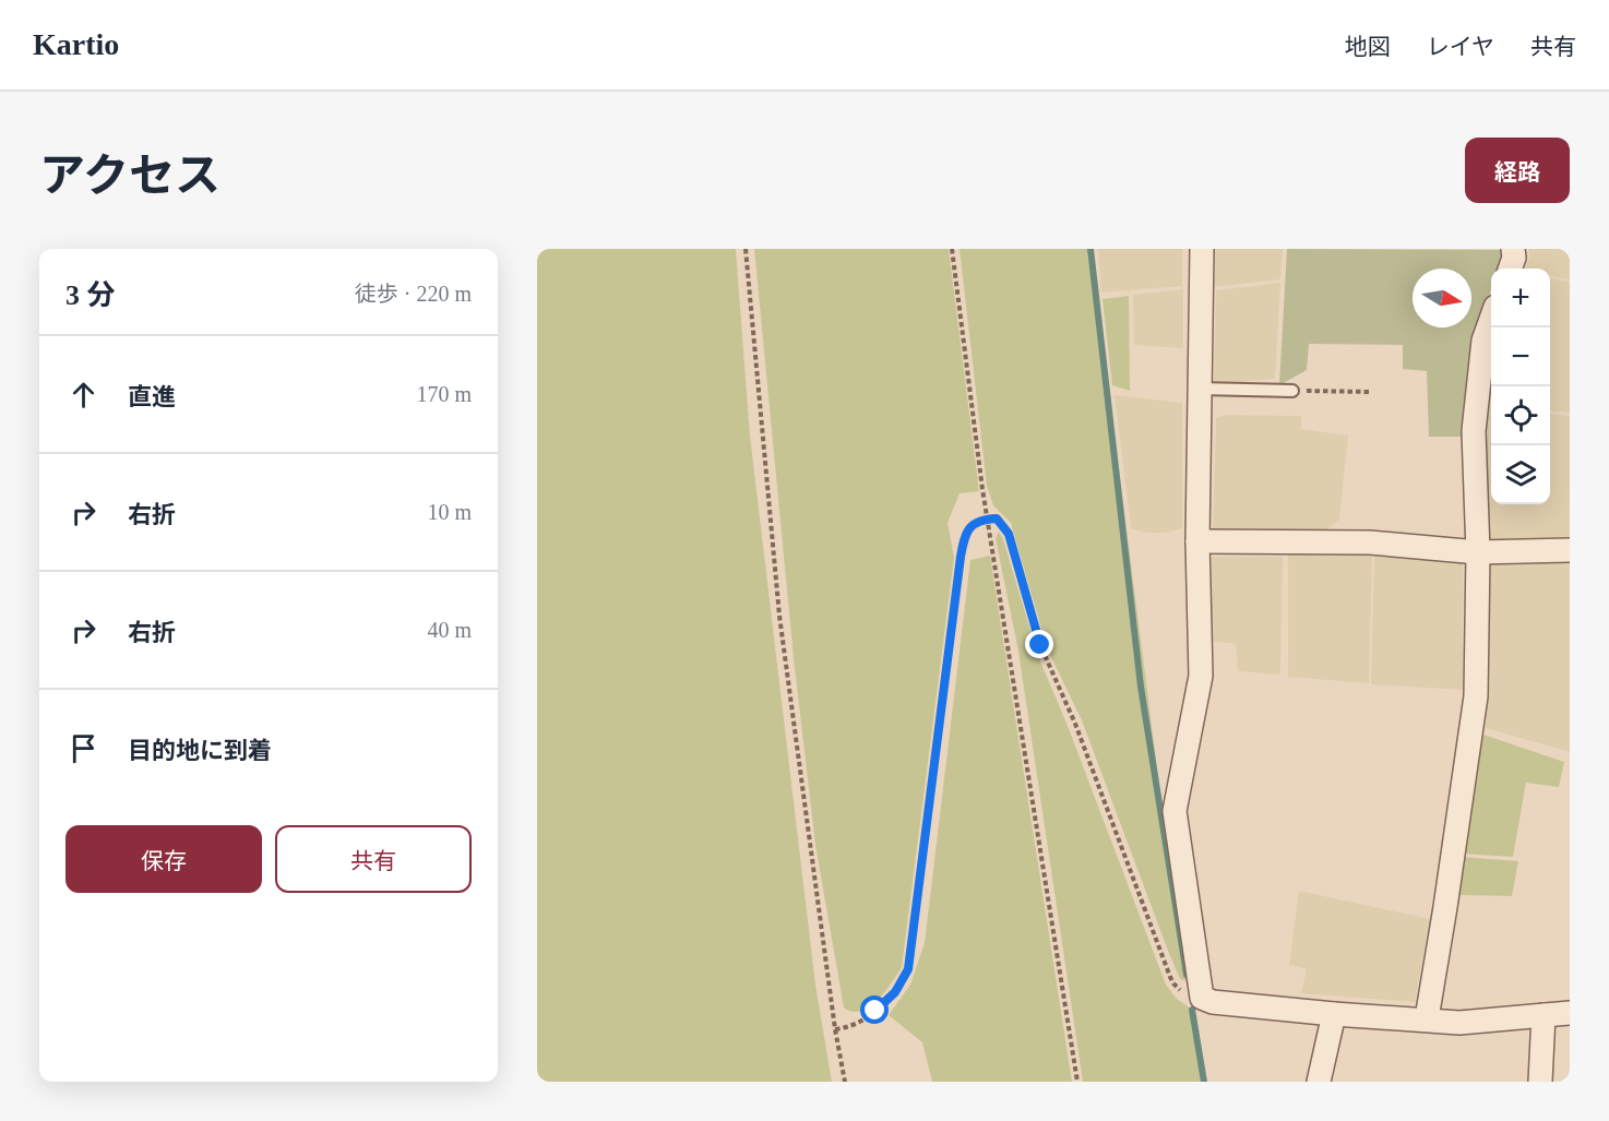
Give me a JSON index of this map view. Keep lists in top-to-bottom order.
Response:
{
  "north": "right",
  "page": {
    "header": "Kartio",
    "nav": ["地図", "レイヤ", "共有"],
    "title": "アクセス",
    "buttons": [
      "経路",
      ["保存", "共有"]
    ],
    "heading": ["3 分", "徒歩 · 220 m"],
    "map_buttons": ["+", "−"],
    "list": [
      ["直進", "170 m"],
      ["右折", "10 m"],
      ["右折", "40 m"],
      "目的地に到着"
    ]
  }
}
